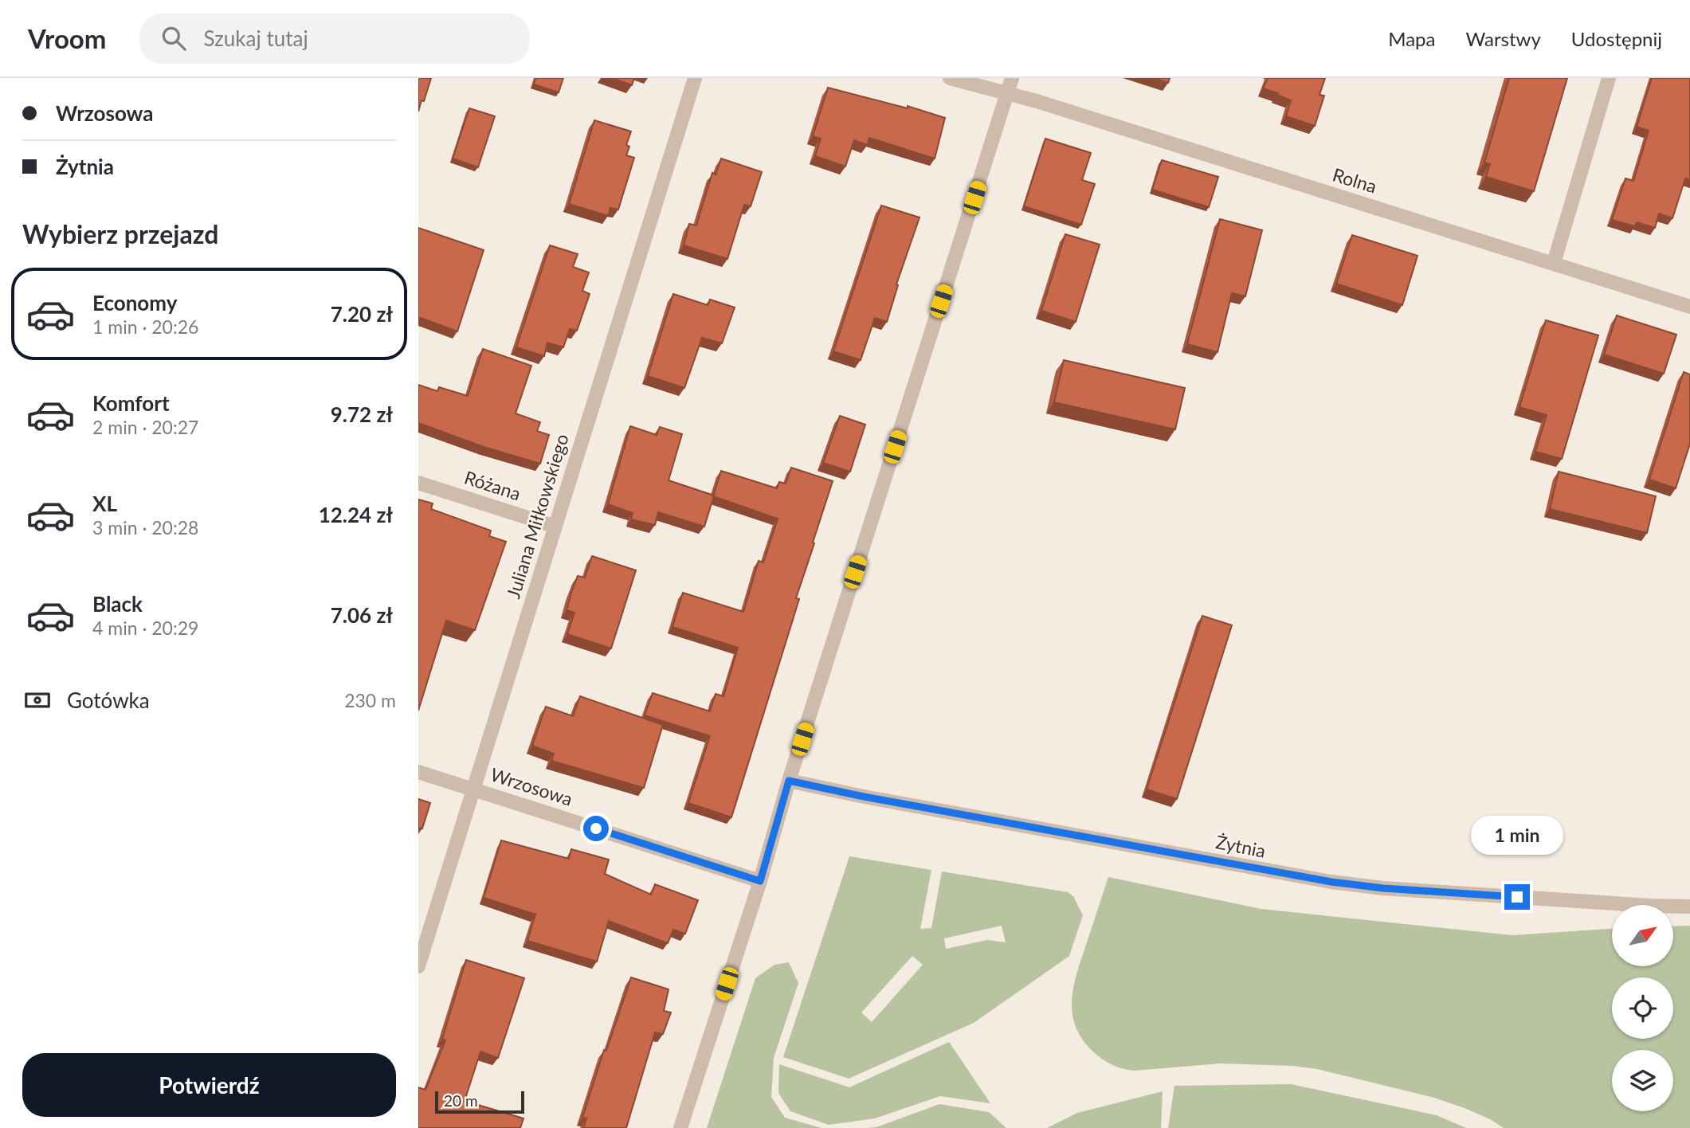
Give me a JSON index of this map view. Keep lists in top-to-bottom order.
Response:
{
  "streets": {
    "street": [
      "Rolna",
      "Różana",
      "Juliana Miłkowskiego",
      "Wrzosowa",
      "Żytnia"
    ]
  },
  "crossings": [
    ["Różana", "Juliana Miłkowskiego"],
    ["Juliana Miłkowskiego", "Wrzosowa"]
  ],
  "scale_bar": "20 m",
  "north": "top right",
  "page": {
    "header": "Vroom",
    "search": "Szukaj tutaj",
    "nav": ["Mapa", "Warstwy", "Udostępnij"],
    "banner": ["Wrzosowa", "Żytnia"],
    "heading": "Wybierz przejazd",
    "list": [
      {
        "name": "Economy",
        "note": "1 min · 20:26",
        "value": "7.20 zł"
      },
      {
        "name": "Komfort",
        "note": "2 min · 20:27",
        "value": "9.72 zł"
      },
      {
        "name": "XL",
        "note": "3 min · 20:28",
        "value": "12.24 zł"
      },
      {
        "name": "Black",
        "note": "4 min · 20:29",
        "value": "7.06 zł"
      }
    ],
    "pay": ["Gotówka", "230 m"],
    "bubble": "1 min",
    "buttons": "Potwierdź",
    "scale": "20 m"
  }
}
